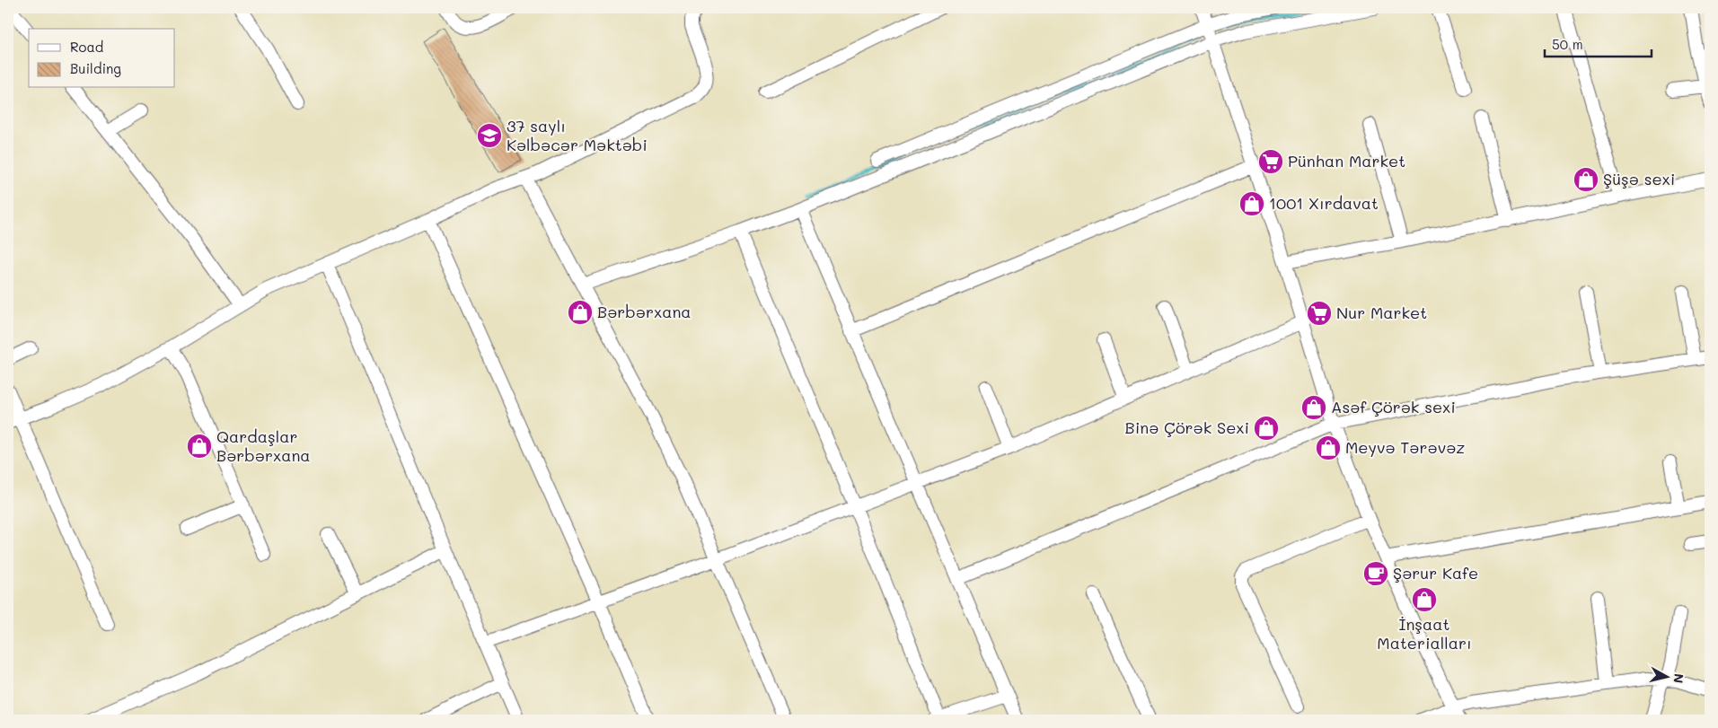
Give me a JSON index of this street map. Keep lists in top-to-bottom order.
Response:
{
  "places": {
    "school or university": ["37 saylı Kəlbəcər Məktəbi"],
    "supermarket": ["Pünhan Market", "Nur Market"],
    "shop": [
      "Şüşə sexi",
      "1001 Xırdavat",
      "Bərbərxana",
      "Asəf Çörək sexi",
      "Binə Çörək Sexi",
      "Qardaşlar Bərbərxana",
      "Meyvə Tərəvəz",
      "İnşaat Materialları"
    ],
    "cafe": ["Şərur Kafe"]
  },
  "legend": ["Road", "Building"],
  "scale_bar": "50 m",
  "north": "right"
}
